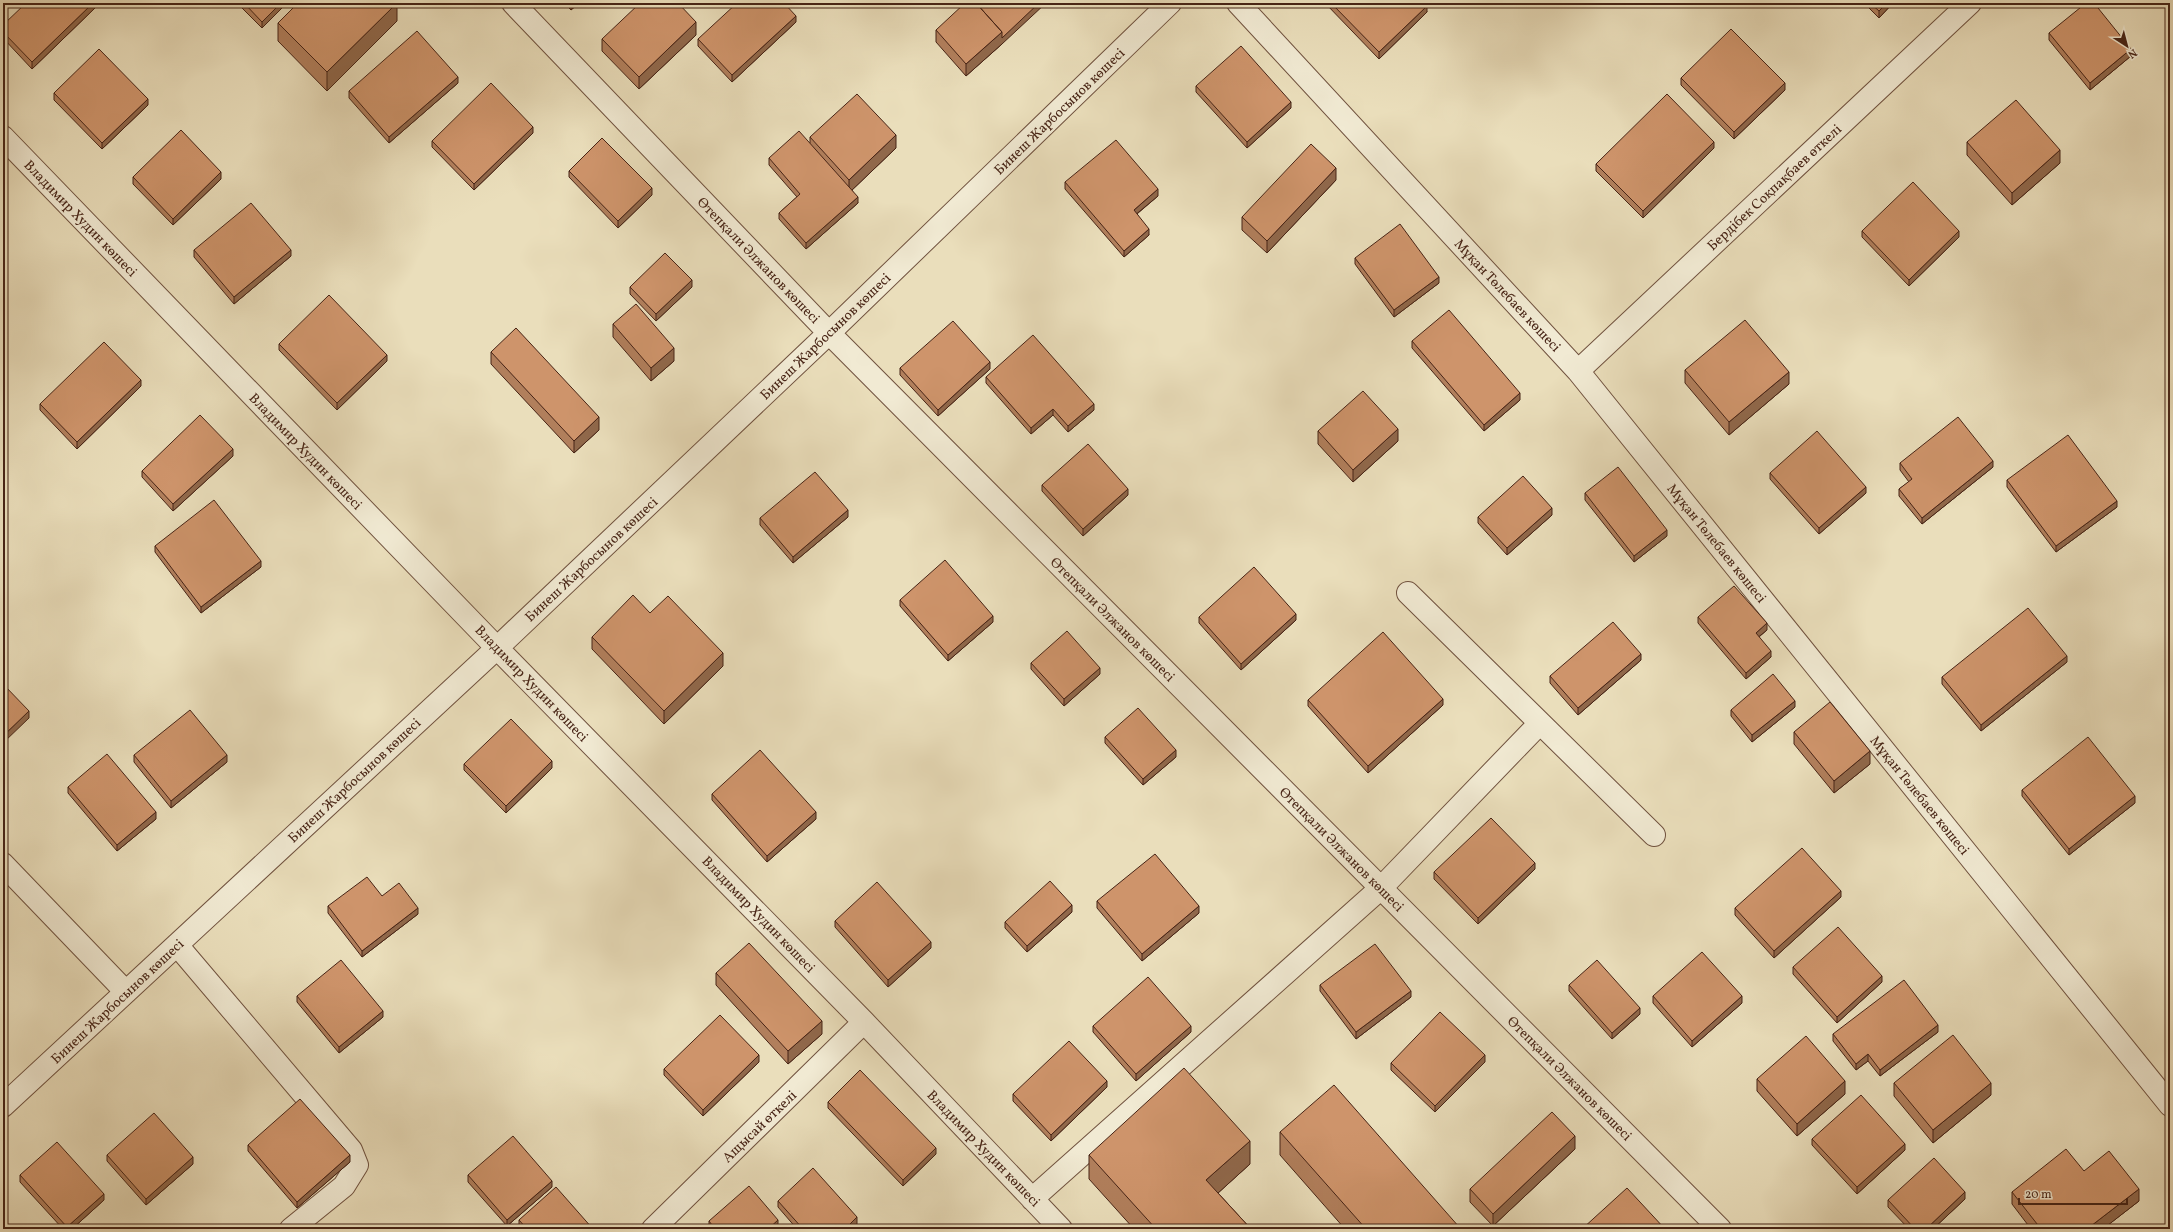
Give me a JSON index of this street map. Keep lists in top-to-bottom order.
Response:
{
  "streets": {
    "street": [
      "Бинеш Жарбосынов көшесі",
      "Бердібек Соқпақбаев өткелі",
      "Владимир Худин көшесі",
      "Өтепқали Әлжанов көшесі",
      "Мұқан Төлебаев көшесі",
      "Ащысай өткелі"
    ]
  },
  "crossings": [
    ["Бинеш Жарбосынов көшесі", "Владимир Худин көшесі"],
    ["Бинеш Жарбосынов көшесі", "Өтепқали Әлжанов көшесі"],
    ["Бердібек Соқпақбаев өткелі", "Мұқан Төлебаев көшесі"],
    ["Владимир Худин көшесі", "Ащысай өткелі"]
  ],
  "scale_bar": "20 m",
  "north": "bottom right"
}
